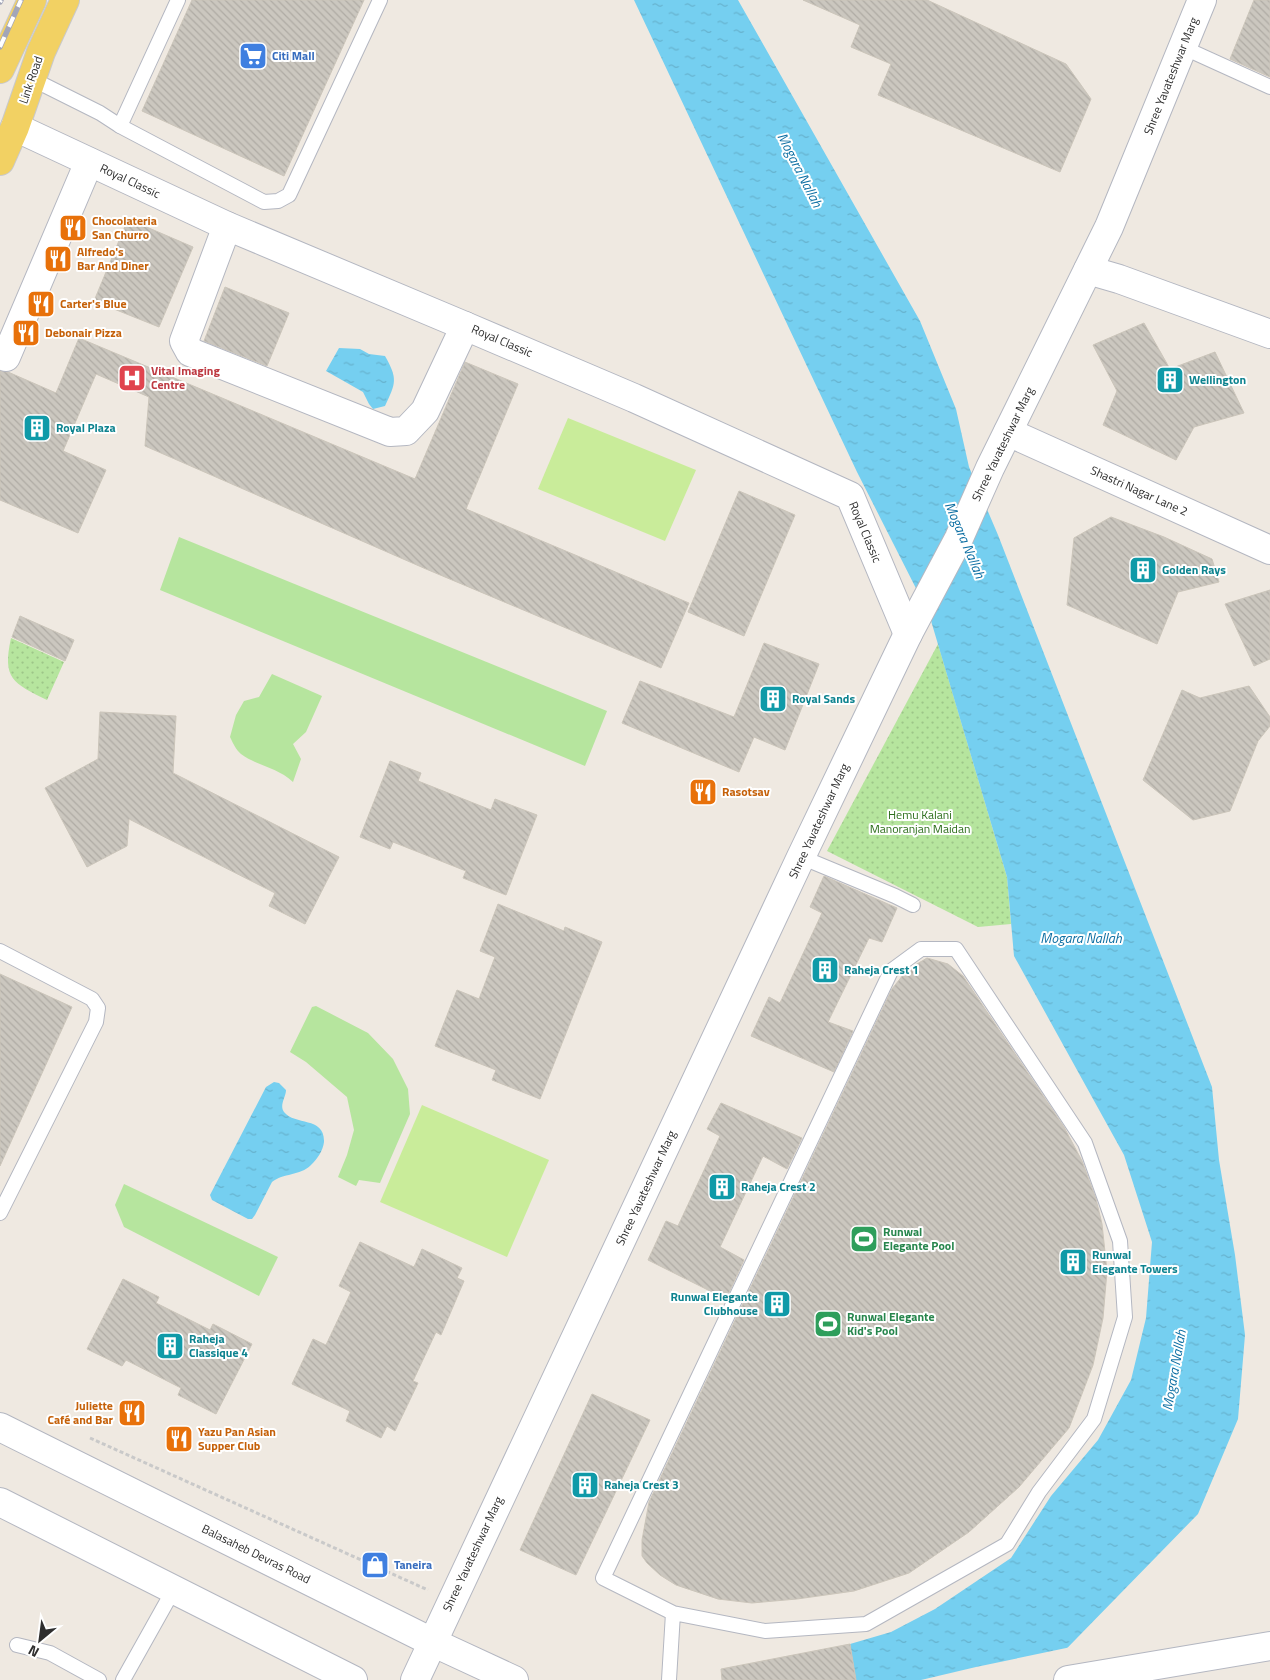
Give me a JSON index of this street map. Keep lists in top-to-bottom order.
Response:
{
  "streets": {
    "main road": ["Link Road"],
    "street": [
      "Shree Yavateshwar Marg",
      "Royal Classic",
      "Shastri Nagar Lane 2",
      "Balasaheb Devras Road"
    ]
  },
  "crossings": [
    ["Shree Yavateshwar Marg", "Royal Classic"],
    ["Shree Yavateshwar Marg", "Shastri Nagar Lane 2"],
    ["Shree Yavateshwar Marg", "Balasaheb Devras Road"],
    ["Link Road", "Royal Classic"]
  ],
  "water": ["Mogara Nallah"],
  "parks": ["Hemu Kalani Manoranjan Maidan"],
  "places": {
    "supermarket": ["Citi Mall"],
    "restaurant": [
      "Chocolateria San Churro",
      "Alfredo's Bar And Diner",
      "Carter's Blue",
      "Debonair Pizza",
      "Rasotsav",
      "Juliette Café and Bar",
      "Yazu Pan Asian Supper Club"
    ],
    "hospital": ["Vital Imaging Centre"],
    "building": [
      "Wellington",
      "Royal Plaza",
      "Golden Rays",
      "Royal Sands",
      "Raheja Crest 1",
      "Raheja Crest 2",
      "Runwal Elegante Towers",
      "Runwal Elegante Clubhouse",
      "Raheja Classique 4",
      "Raheja Crest 3"
    ],
    "sports": ["Runwal Elegante Pool", "Runwal Elegante Kid's Pool"],
    "shop": ["Taneira"]
  },
  "north": "bottom left"
}
